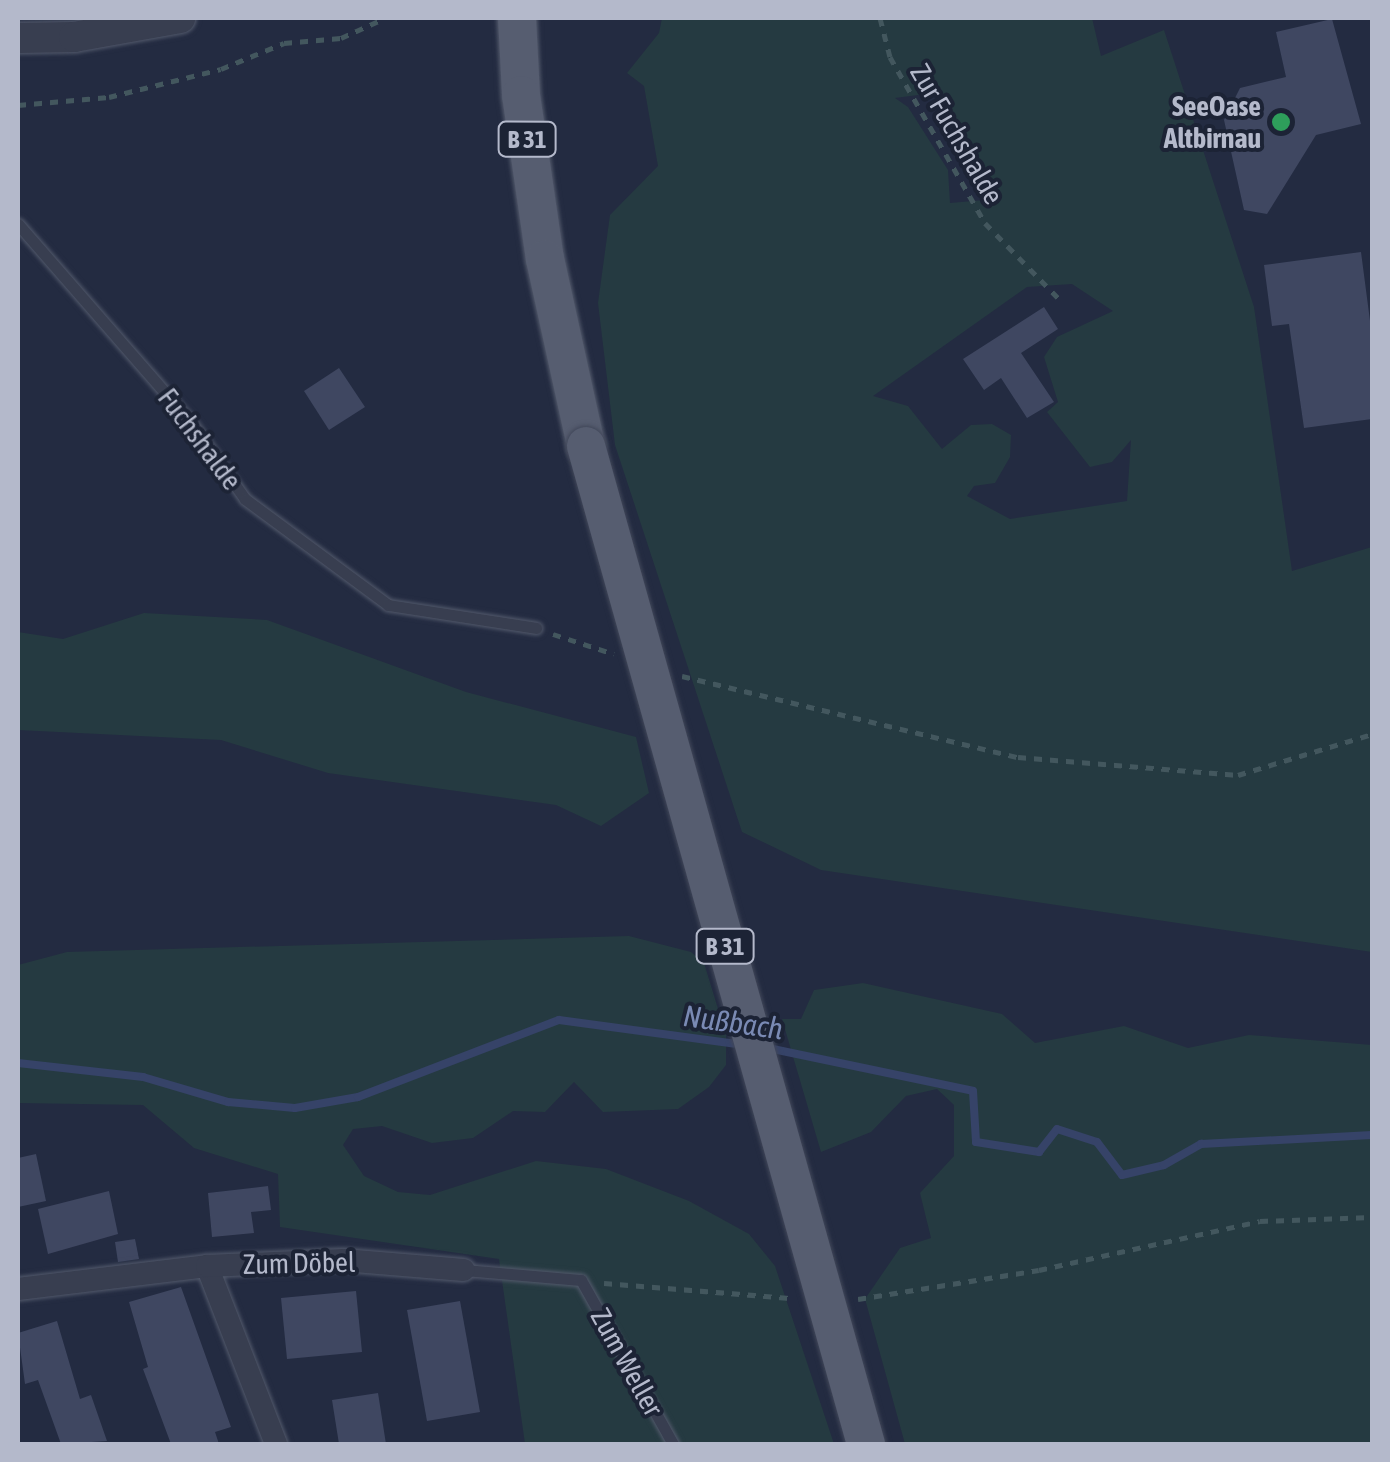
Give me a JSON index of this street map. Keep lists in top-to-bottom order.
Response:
{
  "streets": {
    "main road": ["B 31"],
    "street": ["Zum Döbel"],
    "lane": ["Fuchshalde", "Zum Weller"],
    "path": ["Zur Fuchshalde"]
  },
  "crossings": [
    ["Zum Döbel", "Zum Weller"]
  ],
  "water": ["Nußbach"],
  "places": ["SeeOase Altbirnau"]
}
